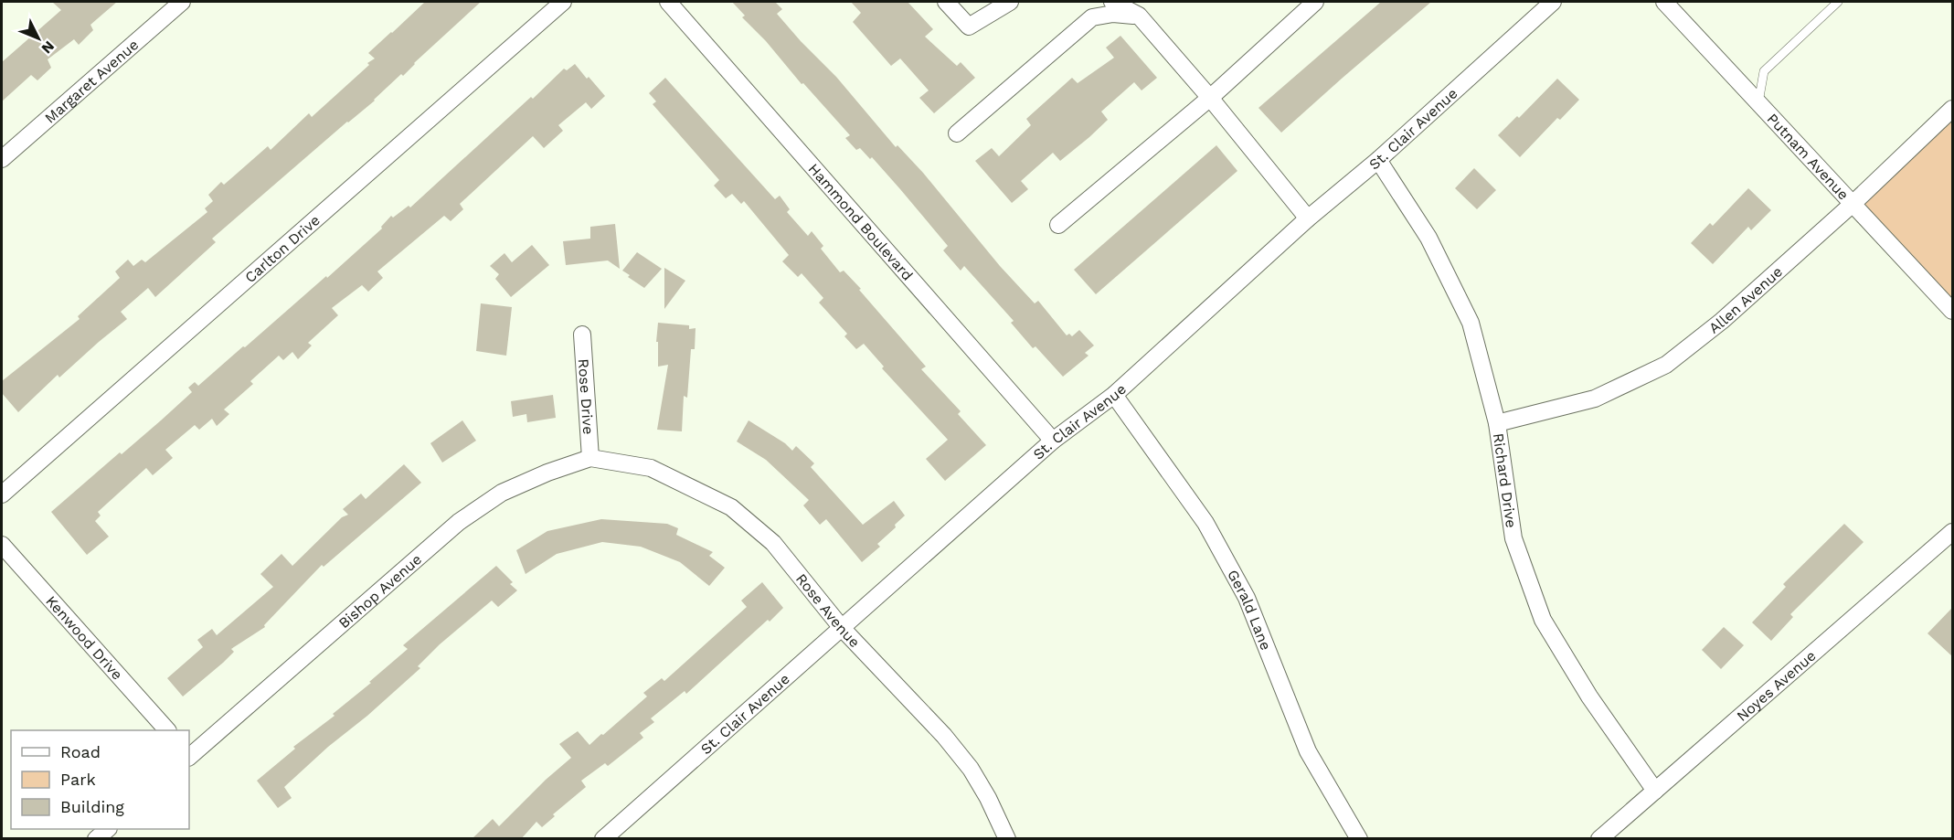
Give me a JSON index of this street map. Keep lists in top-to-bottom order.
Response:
{
  "streets": {
    "street": [
      "Margaret Avenue",
      "St. Clair Avenue",
      "Putnam Avenue",
      "Hammond Boulevard",
      "Carlton Drive",
      "Allen Avenue",
      "Rose Drive",
      "Richard Drive",
      "Bishop Avenue",
      "Rose Avenue",
      "Gerald Lane",
      "Kenwood Drive",
      "Noyes Avenue"
    ]
  },
  "crossings": [
    ["St. Clair Avenue", "Hammond Boulevard"],
    ["St. Clair Avenue", "Richard Drive"],
    ["St. Clair Avenue", "Rose Avenue"],
    ["St. Clair Avenue", "Gerald Lane"],
    ["Putnam Avenue", "Allen Avenue"],
    ["Allen Avenue", "Richard Drive"],
    ["Rose Drive", "Bishop Avenue"],
    ["Rose Drive", "Rose Avenue"],
    ["Richard Drive", "Noyes Avenue"],
    ["Bishop Avenue", "Rose Avenue"]
  ],
  "legend": ["Road", "Park", "Building"],
  "north": "bottom right"
}
